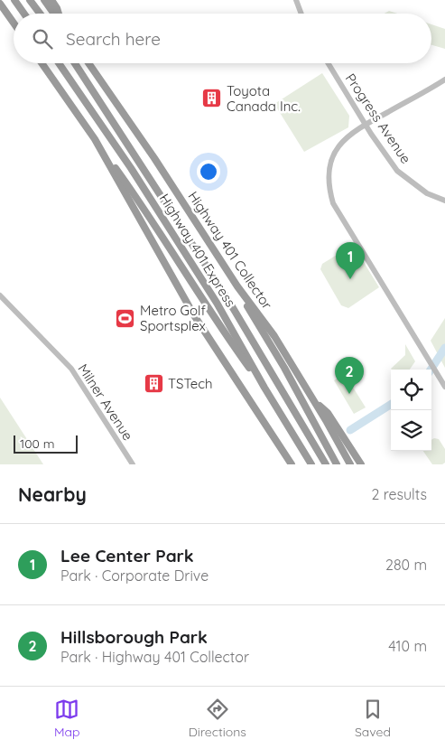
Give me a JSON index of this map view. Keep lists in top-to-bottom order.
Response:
{
  "streets": {
    "highway": ["Highway 401 Express", "Highway 401 Collector"],
    "main road": ["Progress Avenue", "Milner Avenue"]
  },
  "places": {
    "building": ["Toyota Canada Inc.", "TSTech"],
    "sports": ["Metro Golf Sportsplex"]
  },
  "scale_bar": "100 m",
  "page": {
    "search": "Search here",
    "pins": ["1", "2"],
    "scale": "100 m",
    "heading": ["Nearby", "2 results"],
    "list": [
      {
        "mark": "1",
        "name": "Lee Center Park",
        "note": "Park · Corporate Drive",
        "value": "280 m"
      },
      {
        "mark": "2",
        "name": "Hillsborough Park",
        "note": "Park · Highway 401 Collector",
        "value": "410 m"
      }
    ],
    "nav": ["Map", "Directions", "Saved"]
  }
}
